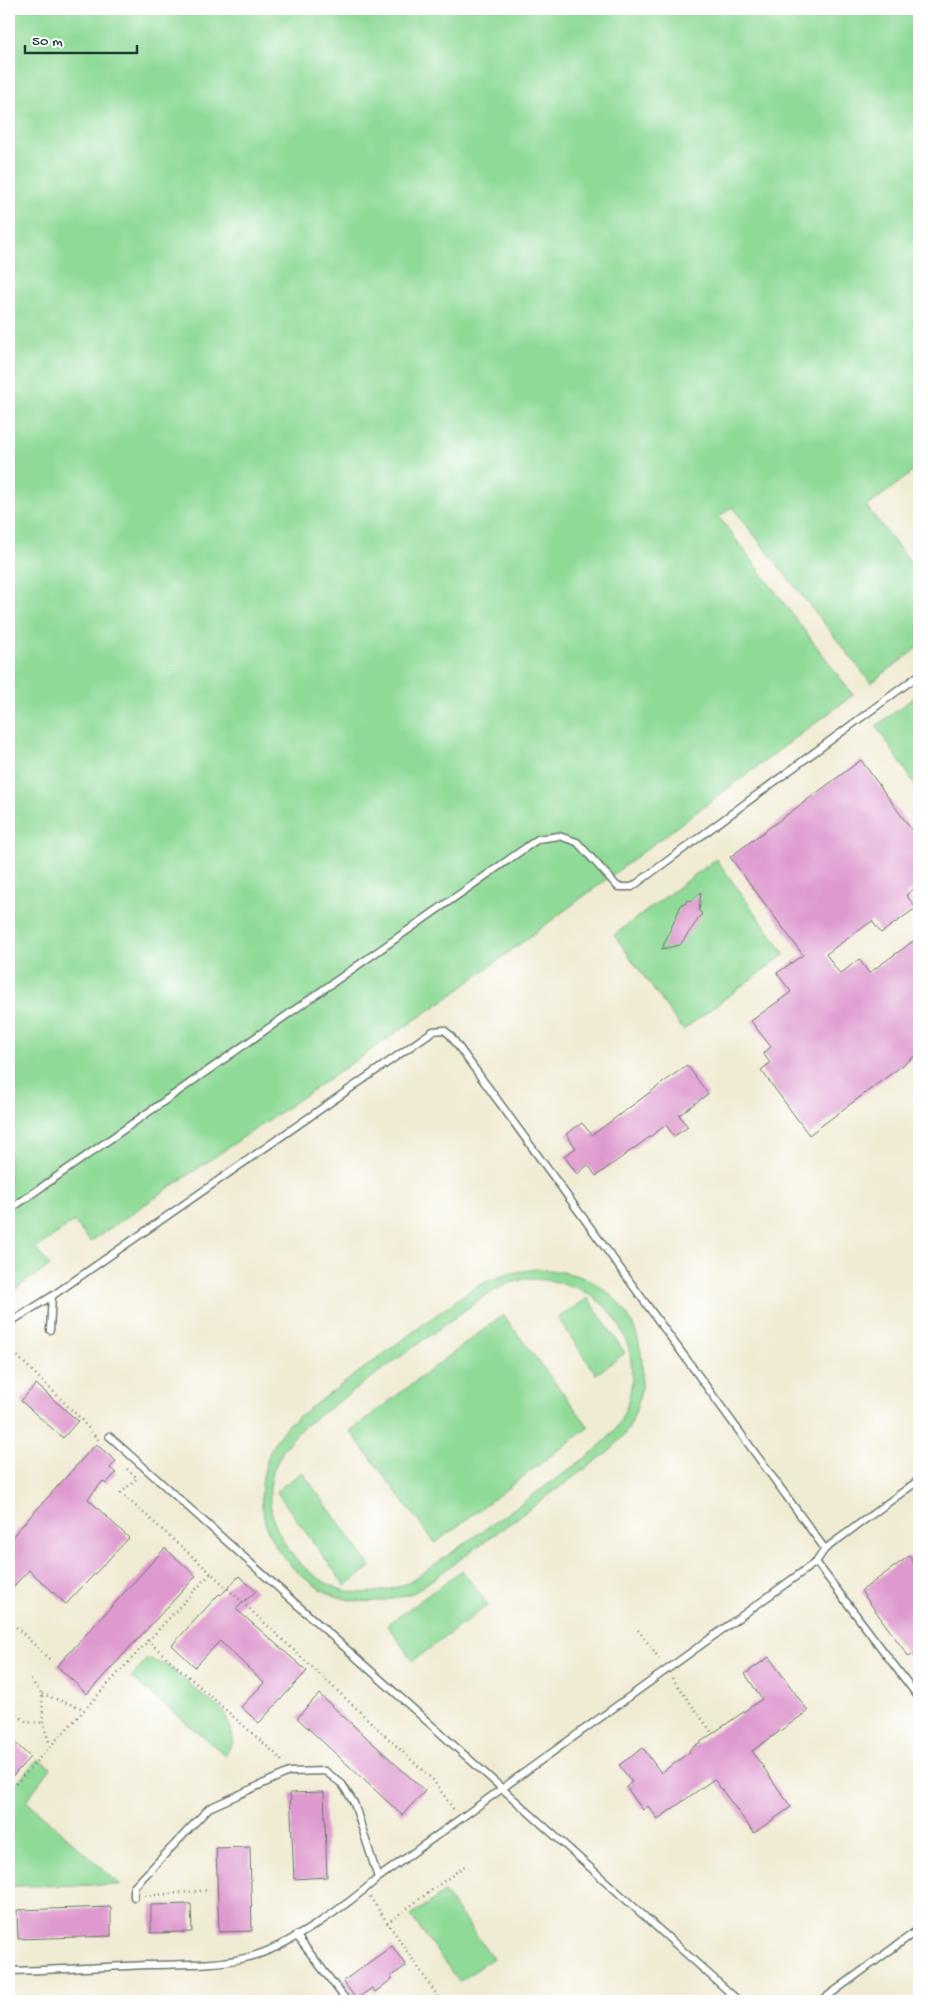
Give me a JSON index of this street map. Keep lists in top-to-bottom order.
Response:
{
  "scale_bar": "50 m"
}
